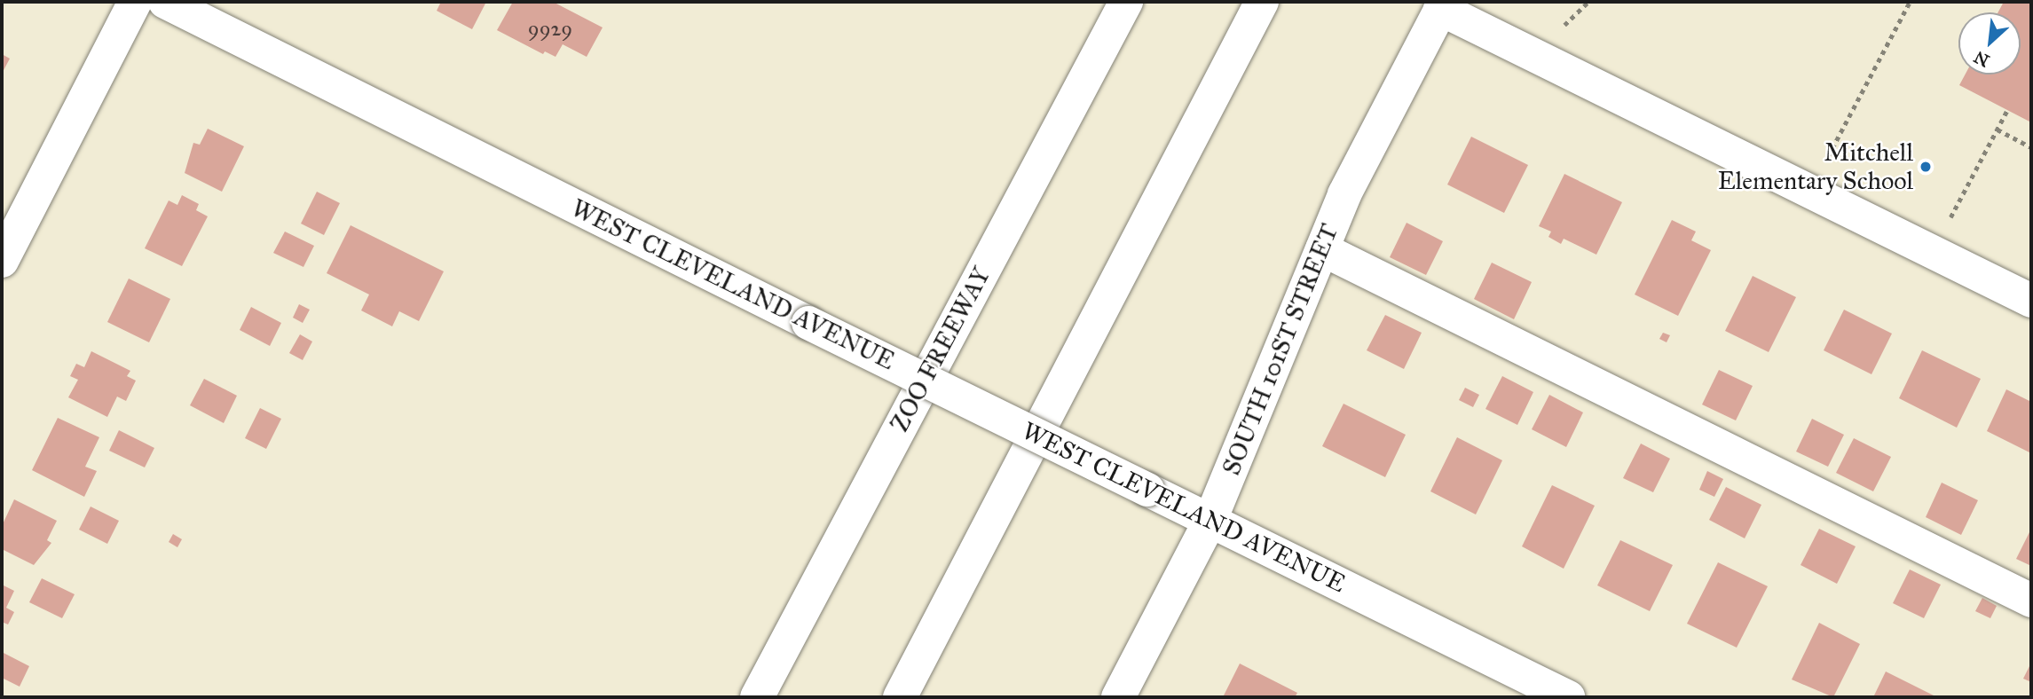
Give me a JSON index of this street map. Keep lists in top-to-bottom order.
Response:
{
  "streets": {
    "main road": ["WEST CLEVELAND AVENUE", "ZOO FREEWAY", "SOUTH 101ST STREET"]
  },
  "crossings": [
    ["WEST CLEVELAND AVENUE", "SOUTH 101ST STREET"]
  ],
  "places": ["Mitchell Elementary School"],
  "house_numbers": ["9929"],
  "north": "bottom left"
}
